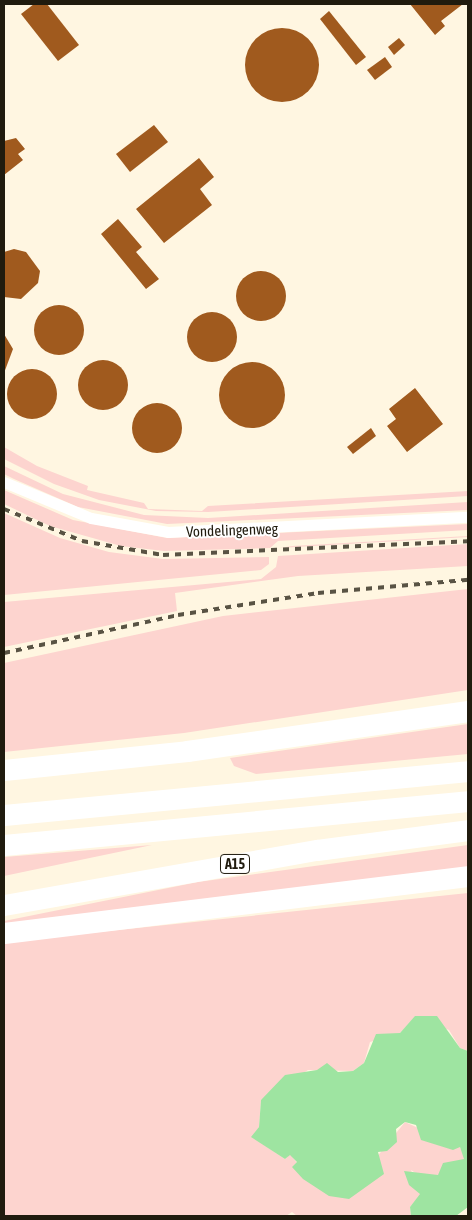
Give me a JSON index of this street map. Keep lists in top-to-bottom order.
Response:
{
  "streets": {
    "highway": ["A15"],
    "street": ["Vondelingenweg"]
  }
}
